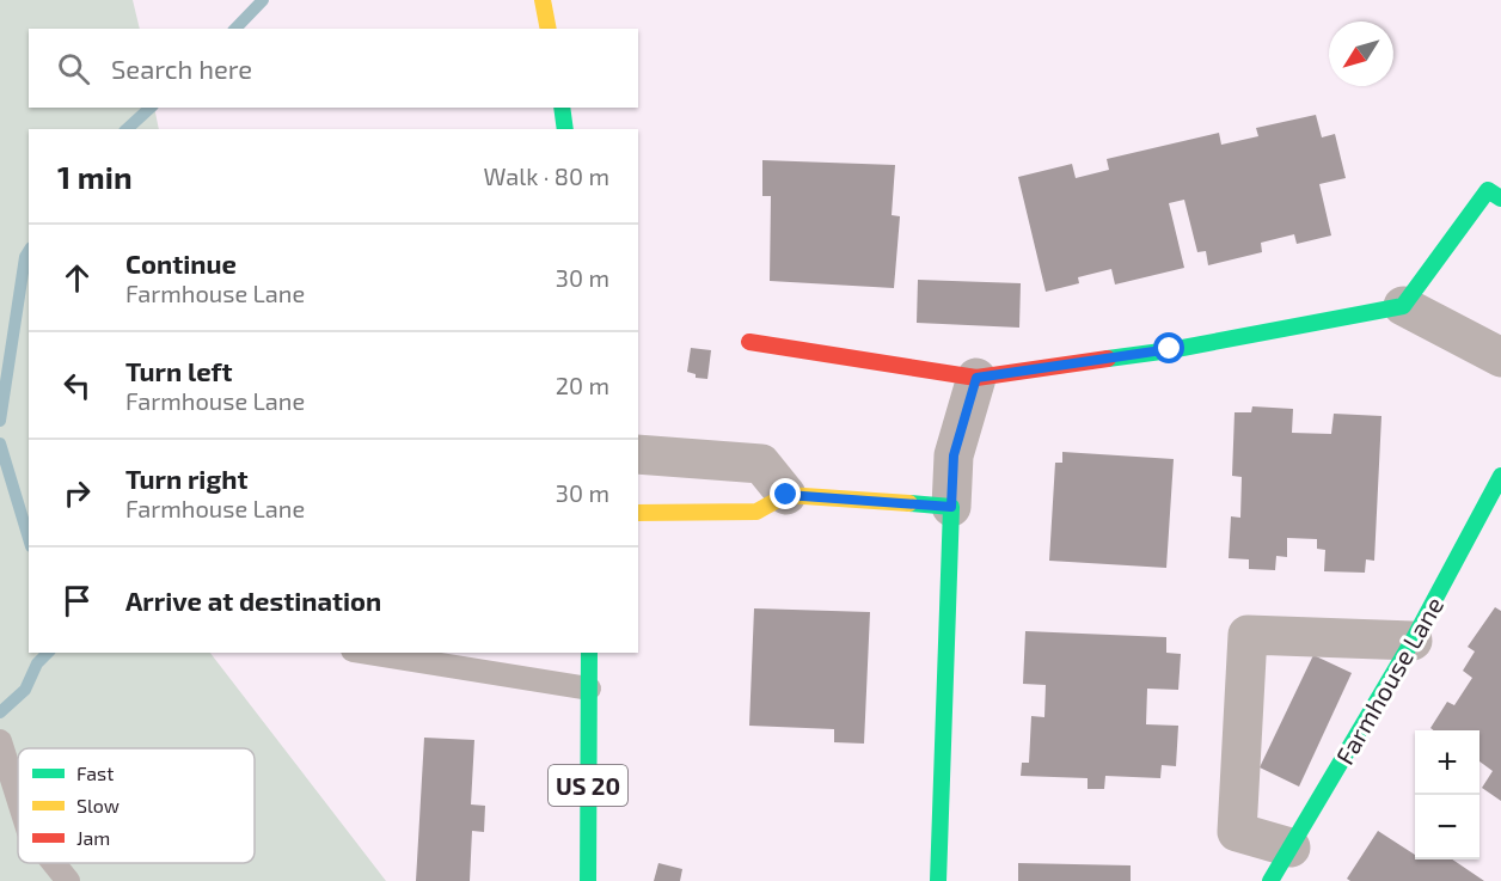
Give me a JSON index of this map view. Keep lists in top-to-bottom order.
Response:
{
  "streets": {
    "street": ["Farmhouse Lane", "US 20"]
  },
  "legend": ["Fast", "Slow", "Jam"],
  "north": "bottom left",
  "page": {
    "search": "Search here",
    "heading": ["1 min", "Walk · 80 m"],
    "list": [
      ["Continue", "Farmhouse Lane", "30 m"],
      ["Turn left", "Farmhouse Lane", "20 m"],
      ["Turn right", "Farmhouse Lane", "30 m"],
      "Arrive at destination"
    ],
    "map_buttons": ["+", "−"]
  }
}
